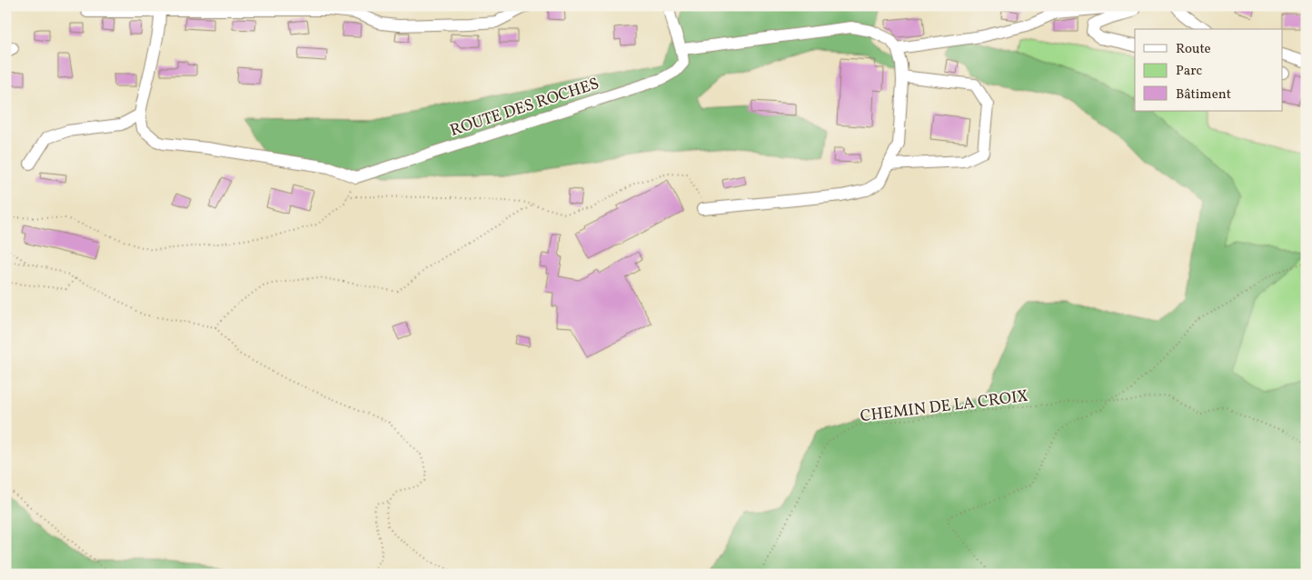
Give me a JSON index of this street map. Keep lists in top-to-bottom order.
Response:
{
  "streets": {
    "street": ["ROUTE DES ROCHES"],
    "path": ["CHEMIN DE LA CROIX"]
  },
  "legend": ["Route", "Parc", "Bâtiment"]
}
